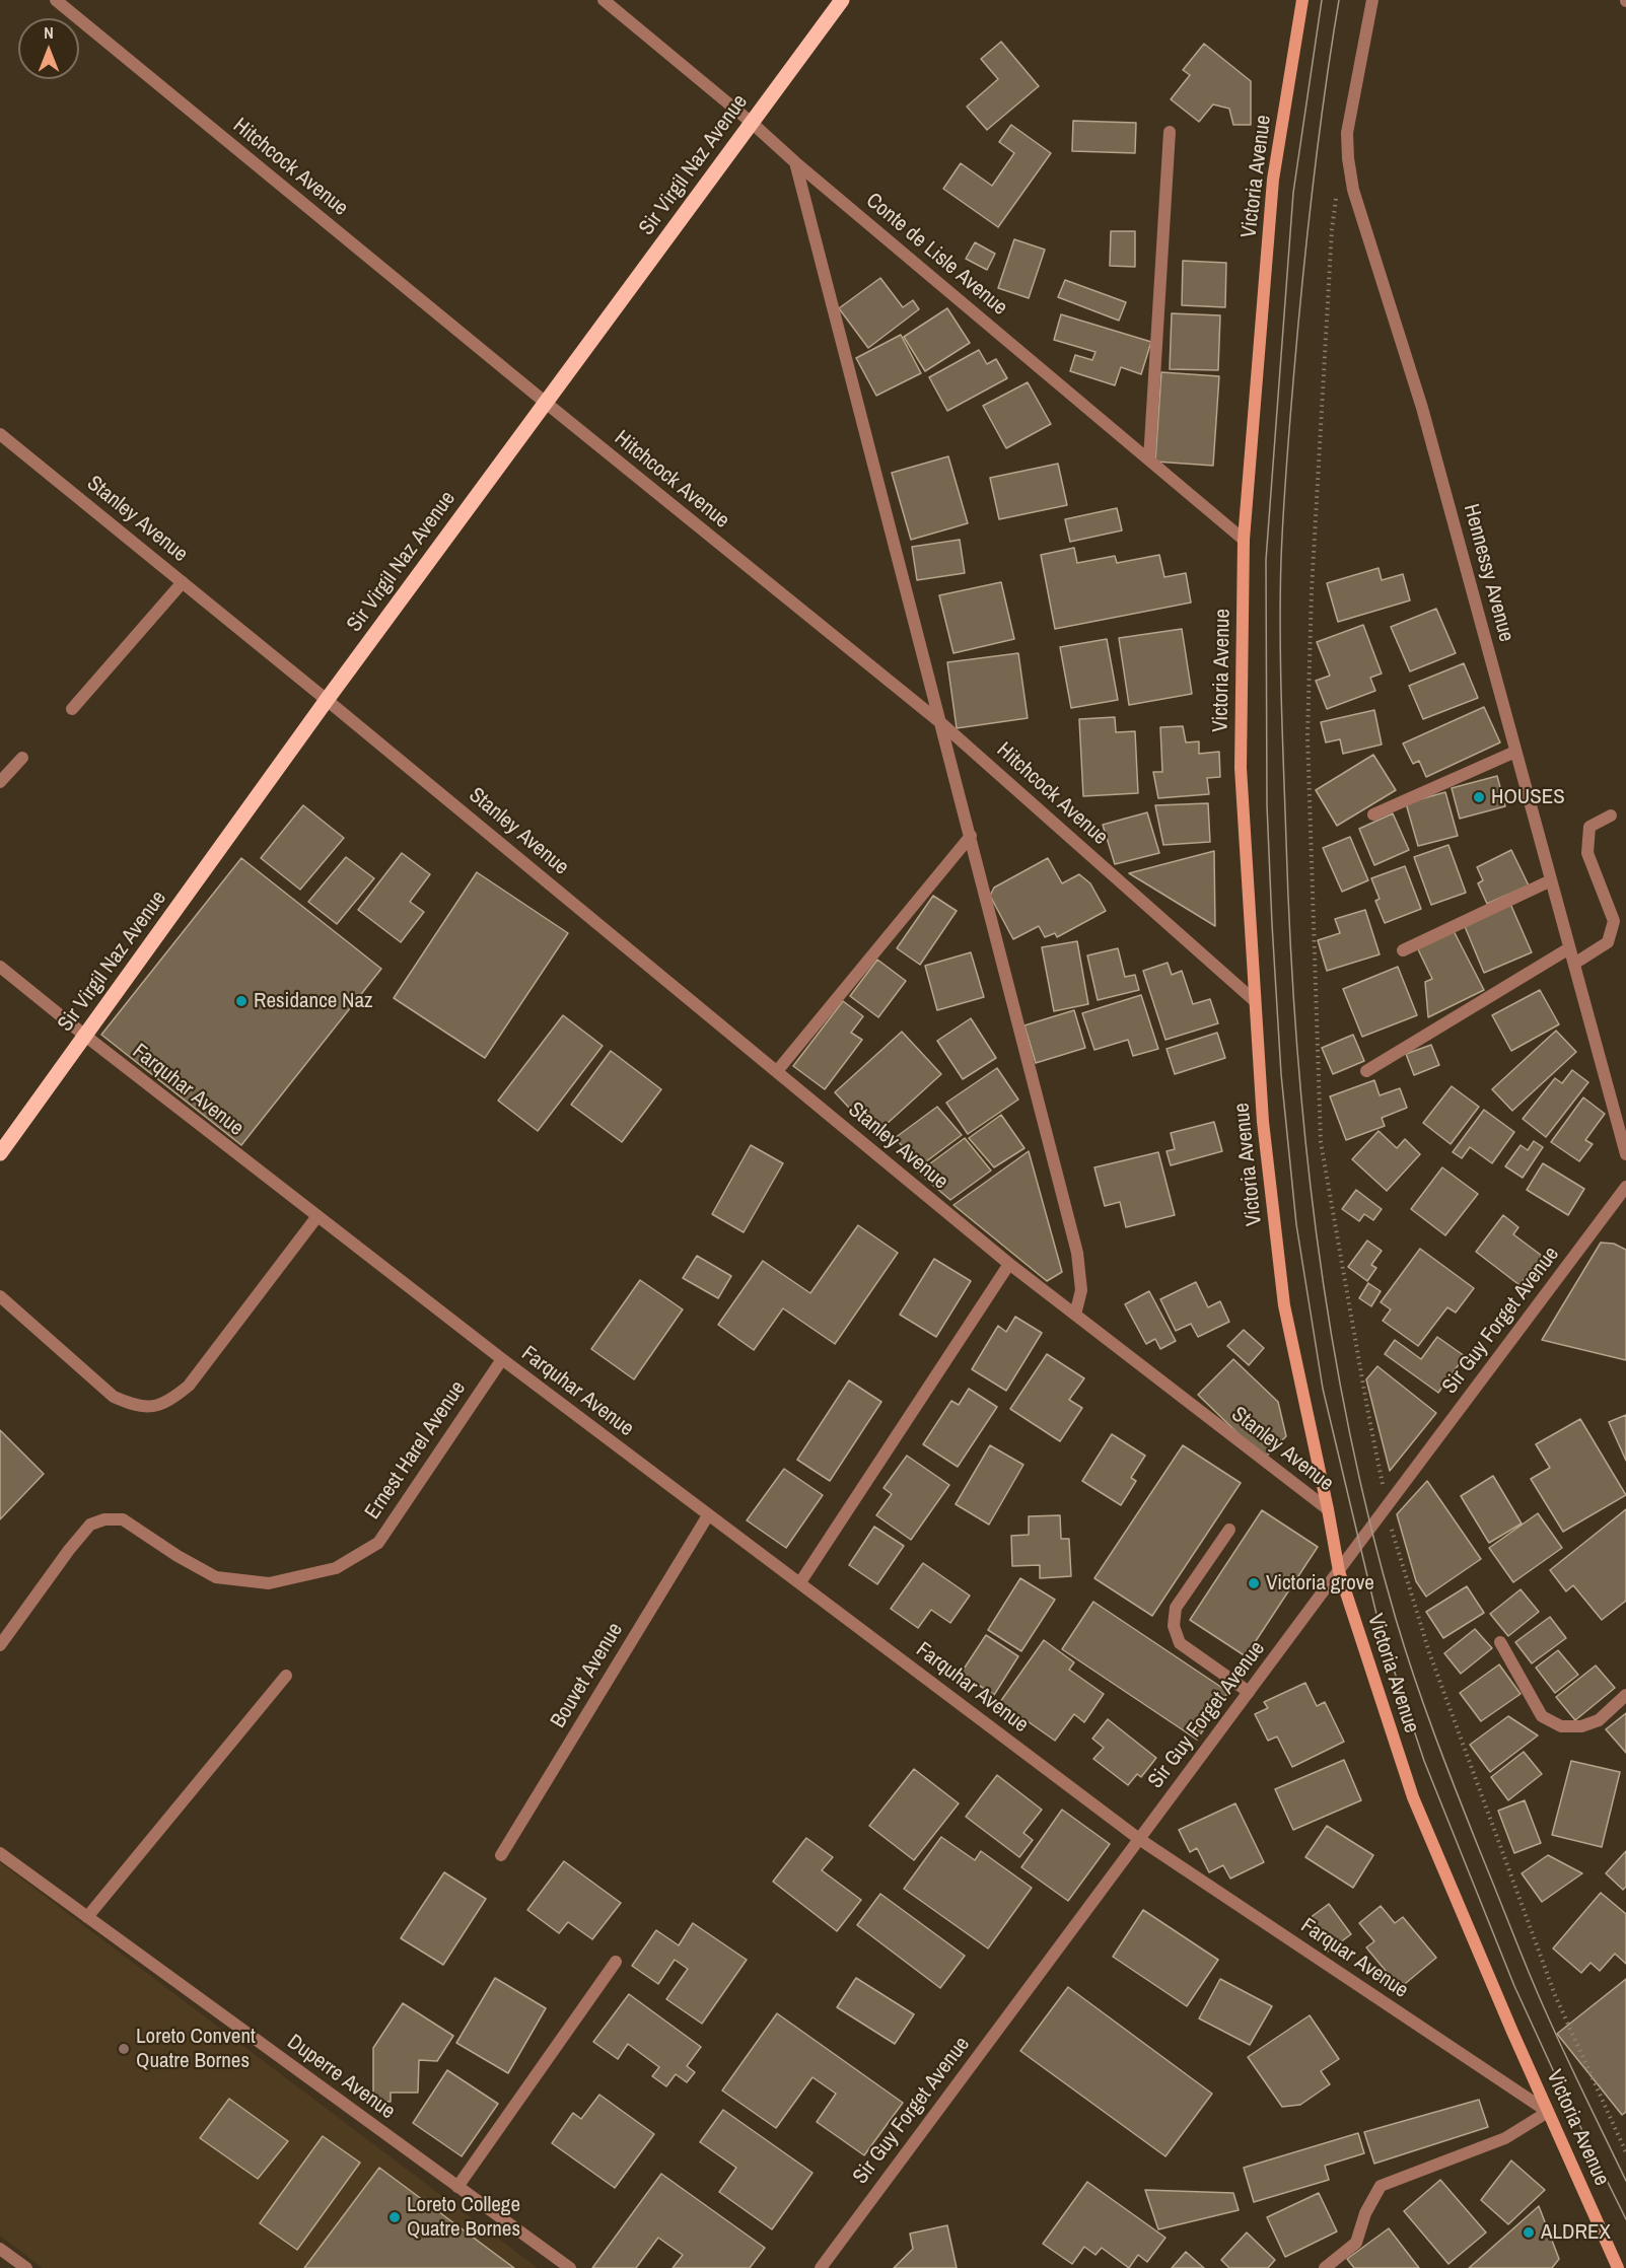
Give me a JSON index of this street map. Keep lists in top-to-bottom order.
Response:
{
  "streets": {
    "main road": ["Sir Virgil Naz Avenue", "Victoria Avenue"],
    "street": [
      "Hitchcock Avenue",
      "Conte de Lisle Avenue",
      "Stanley Avenue",
      "Hennessy Avenue",
      "Farquhar Avenue",
      "Sir Guy Forget Avenue",
      "Ernest Harel Avenue",
      "Bouvet Avenue",
      "Farquar Avenue",
      "Duperre Avenue"
    ]
  },
  "crossings": [
    ["Sir Virgil Naz Avenue", "Hitchcock Avenue"],
    ["Sir Virgil Naz Avenue", "Conte de Lisle Avenue"],
    ["Sir Virgil Naz Avenue", "Stanley Avenue"],
    ["Sir Virgil Naz Avenue", "Farquhar Avenue"],
    ["Hitchcock Avenue", "Victoria Avenue"],
    ["Victoria Avenue", "Conte de Lisle Avenue"],
    ["Victoria Avenue", "Stanley Avenue"],
    ["Victoria Avenue", "Sir Guy Forget Avenue"],
    ["Victoria Avenue", "Farquar Avenue"],
    ["Farquhar Avenue", "Sir Guy Forget Avenue"],
    ["Farquhar Avenue", "Ernest Harel Avenue"],
    ["Farquhar Avenue", "Bouvet Avenue"],
    ["Farquhar Avenue", "Farquar Avenue"],
    ["Sir Guy Forget Avenue", "Farquar Avenue"]
  ],
  "places": [
    "HOUSES",
    "Residance Naz",
    "Victoria grove",
    "Loreto Convent Quatre Bornes",
    "Loreto College Quatre Bornes",
    "ALDREX"
  ],
  "north": "top"
}
